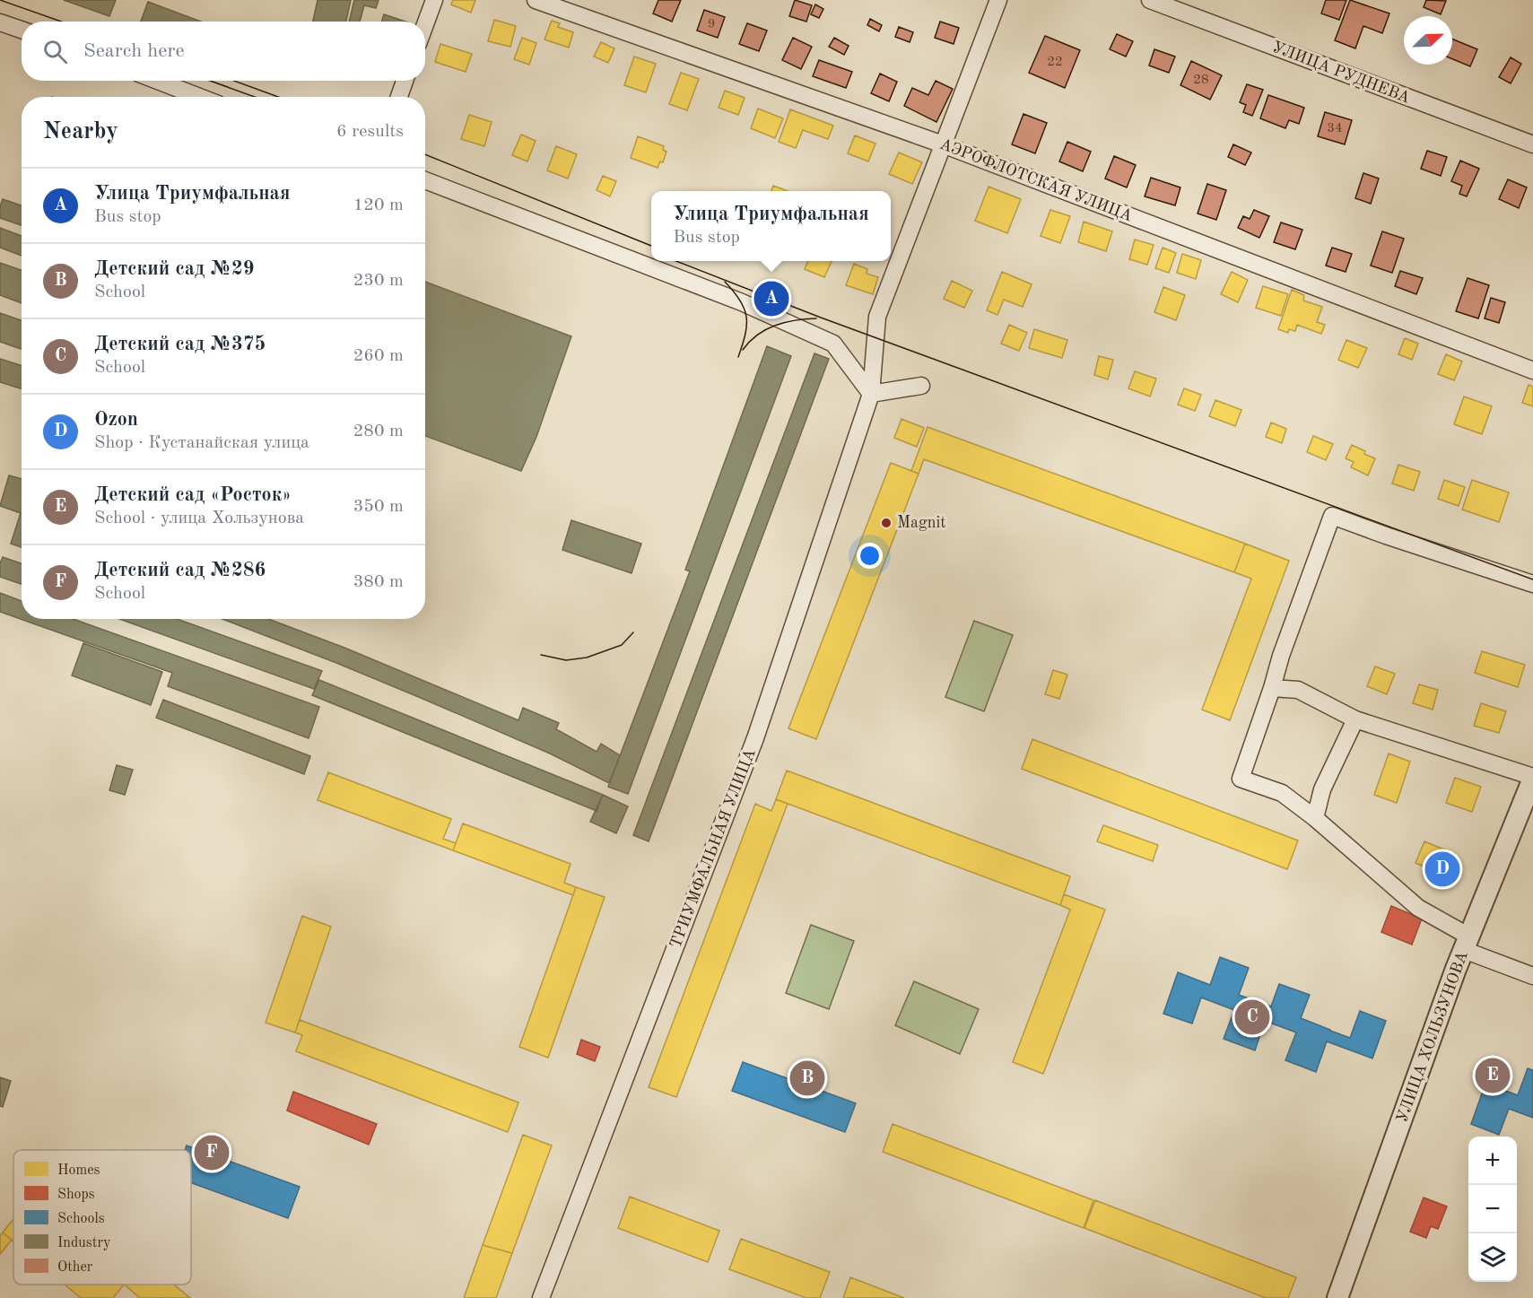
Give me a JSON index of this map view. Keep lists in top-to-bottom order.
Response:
{
  "streets": {
    "street": [
      "УЛИЦА РУДНЕВА",
      "АЭРОФЛОТСКАЯ УЛИЦА",
      "ТРИУМФАЛЬНАЯ УЛИЦА",
      "УЛИЦА ХОЛЬЗУНОВА"
    ]
  },
  "crossings": [
    ["АЭРОФЛОТСКАЯ УЛИЦА", "ТРИУМФАЛЬНАЯ УЛИЦА"]
  ],
  "places": ["Magnit"],
  "house_numbers": [
    "9",
    "22",
    "28",
    "34"
  ],
  "legend": [
    "Homes",
    "Shops",
    "Schools",
    "Industry",
    "Other"
  ],
  "north": "top right",
  "page": {
    "search": "Search here",
    "heading": ["Nearby", "6 results"],
    "list": [
      {
        "mark": "A",
        "name": "Улица Триумфальная",
        "note": "Bus stop",
        "value": "120 m"
      },
      {
        "mark": "B",
        "name": "Детский сад №29",
        "note": "School",
        "value": "230 m"
      },
      {
        "mark": "C",
        "name": "Детский сад №375",
        "note": "School",
        "value": "260 m"
      },
      {
        "mark": "D",
        "name": "Ozon",
        "note": "Shop · Кустанайская улица",
        "value": "280 m"
      },
      {
        "mark": "E",
        "name": "Детский сад «Росток»",
        "note": "School · улица Хользунова",
        "value": "350 m"
      },
      {
        "mark": "F",
        "name": "Детский сад №286",
        "note": "School",
        "value": "380 m"
      }
    ],
    "popup": ["Улица Триумфальная", "Bus stop"],
    "pins": [
      "A",
      "D",
      "C",
      "E",
      "B",
      "F"
    ],
    "map_buttons": ["+", "−"]
  }
}
